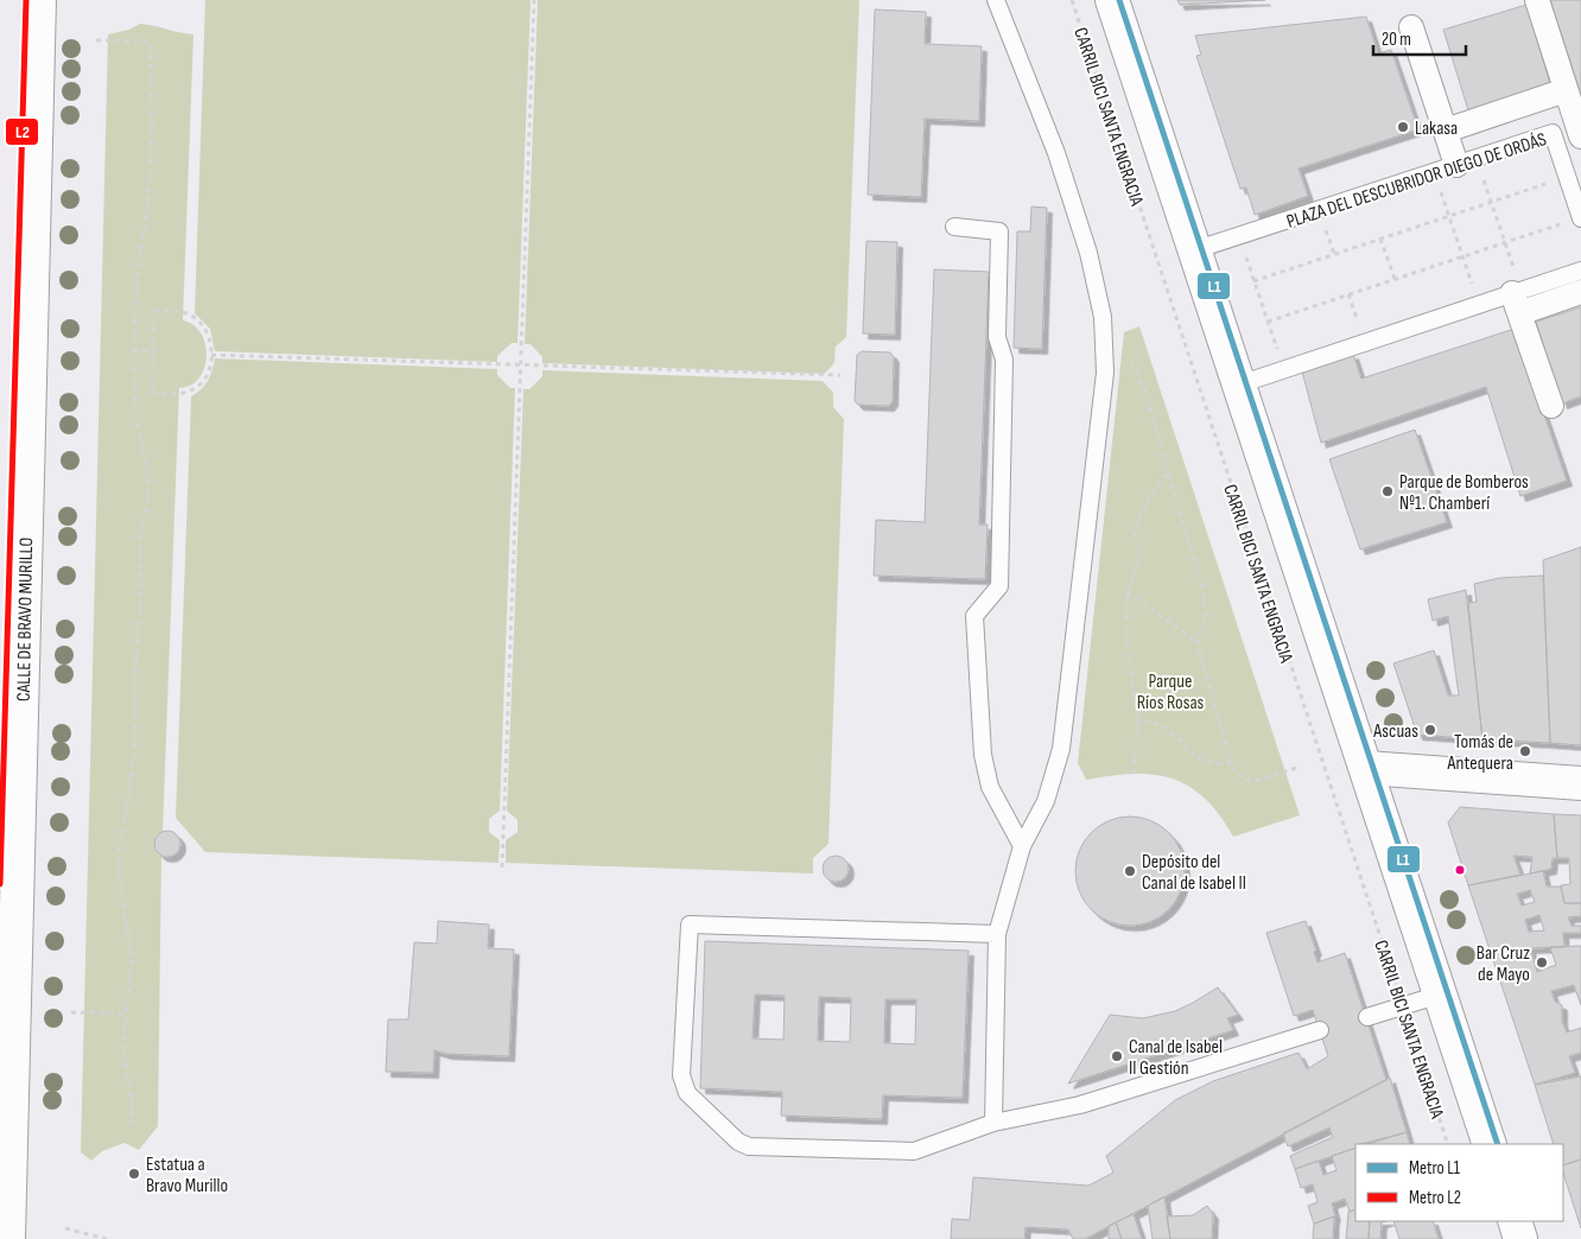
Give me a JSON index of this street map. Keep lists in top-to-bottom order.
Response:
{
  "streets": {
    "main road": ["CALLE DE BRAVO MURILLO"],
    "lane": ["PLAZA DEL DESCUBRIDOR DIEGO DE ORDÁS"],
    "path": ["CARRIL BICI SANTA ENGRACIA"]
  },
  "parks": ["Parque Ríos Rosas"],
  "places": [
    "Lakasa",
    "Parque de Bomberos Nº1. Chamberí",
    "Ascuas",
    "Tomás de Antequera",
    "Depósito del Canal de Isabel II",
    "Bar Cruz de Mayo",
    "Canal de Isabel II Gestión",
    "Estatua a Bravo Murillo"
  ],
  "lines": ["metro line L1", "metro line L2"],
  "legend": ["Metro L1", "Metro L2"],
  "scale_bar": "20 m"
}
